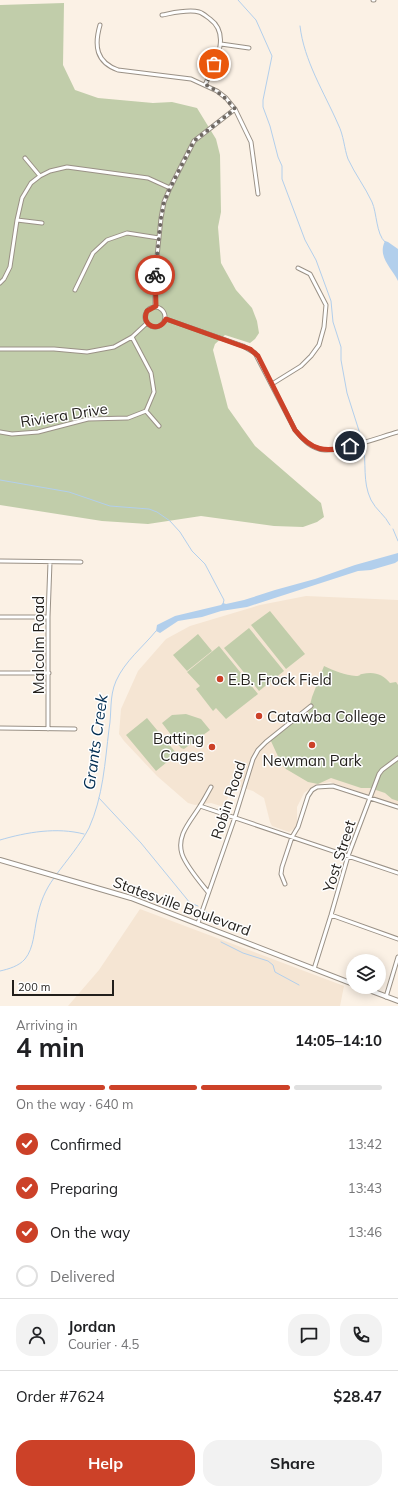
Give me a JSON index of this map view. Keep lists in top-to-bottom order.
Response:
{
  "streets": {
    "main road": ["Statesville Boulevard"],
    "street": [
      "Riviera Drive",
      "Malcolm Road",
      "Robin Road",
      "Yost Street"
    ]
  },
  "crossings": [
    ["Robin Road", "Statesville Boulevard"],
    ["Yost Street", "Statesville Boulevard"]
  ],
  "water": ["Grants Creek"],
  "places": [
    "E.B. Frock Field",
    "Catawba College",
    "Newman Park",
    "Batting Cages"
  ],
  "scale_bar": "200 m",
  "page": {
    "scale": "200 m",
    "heading": ["4 min", "Arriving in", "14:05–14:10"],
    "panel": [
      "Jordan",
      "Courier · 4.5",
      "Order #7624",
      "$28.47"
    ],
    "bar": "On the way · 640 m",
    "list": [
      ["Confirmed", "13:42"],
      ["Preparing", "13:43"],
      ["On the way", "13:46"],
      "Delivered"
    ],
    "buttons": ["Help", "Share"]
  }
}
